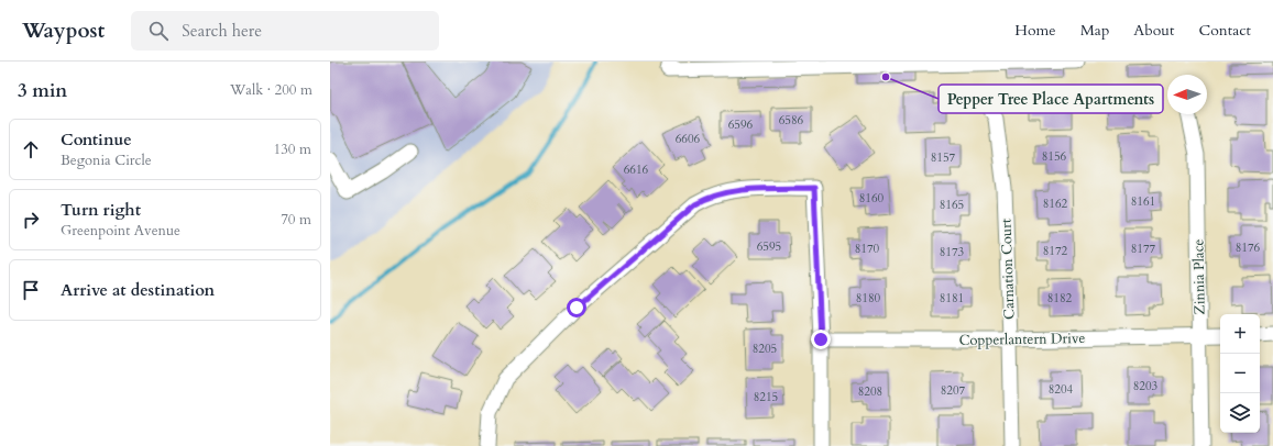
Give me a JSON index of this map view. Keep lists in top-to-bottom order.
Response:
{
  "streets": {
    "street": ["Carnation Court", "Zinnia Place", "Copperlantern Drive"]
  },
  "crossings": [
    ["Carnation Court", "Copperlantern Drive"],
    ["Zinnia Place", "Copperlantern Drive"]
  ],
  "places": ["Pepper Tree Place Apartments"],
  "house_numbers": [
    "6586",
    "6596",
    "6606",
    "8156",
    "8157",
    "6616",
    "8160",
    "8161",
    "8162",
    "8165",
    "6595",
    "8176",
    "8170",
    "8177",
    "8172",
    "8173",
    "8180",
    "8181",
    "8182",
    "8205",
    "8203",
    "8204",
    "8207",
    "8208",
    "8215"
  ],
  "north": "left",
  "page": {
    "header": "Waypost",
    "search": "Search here",
    "nav": [
      "Home",
      "Map",
      "About",
      "Contact"
    ],
    "heading": ["3 min", "Walk · 200 m"],
    "list": [
      ["Continue", "Begonia Circle", "130 m"],
      ["Turn right", "Greenpoint Avenue", "70 m"],
      "Arrive at destination"
    ],
    "map_buttons": ["+", "−"]
  }
}
